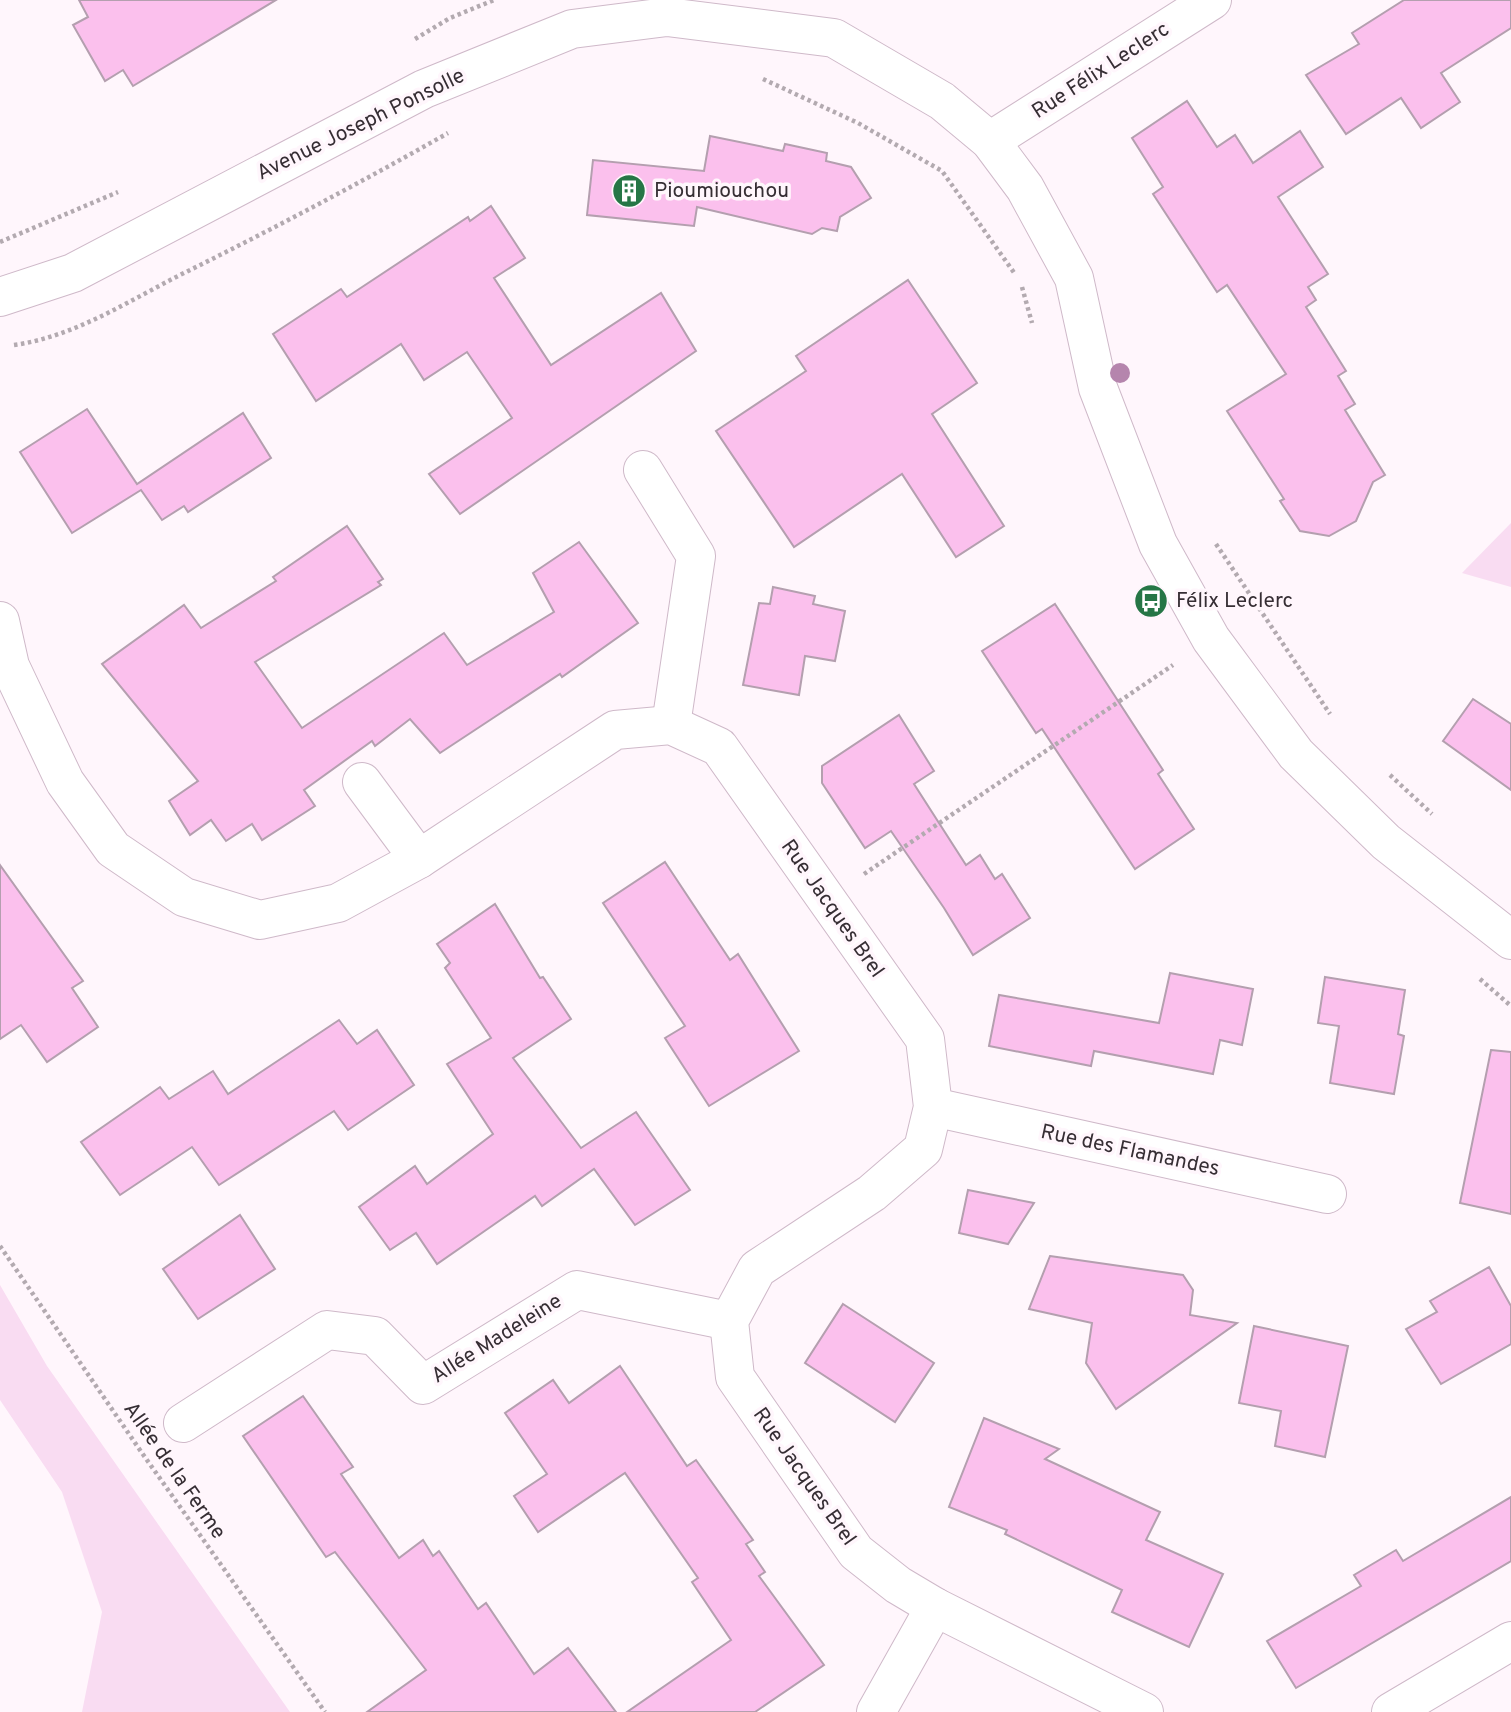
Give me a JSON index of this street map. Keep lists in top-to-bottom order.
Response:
{
  "streets": {
    "street": [
      "Rue Félix Leclerc",
      "Avenue Joseph Ponsolle",
      "Rue Jacques Brel",
      "Rue des Flamandes",
      "Allée Madeleine"
    ],
    "path": ["Allée de la Ferme"]
  },
  "crossings": [
    ["Rue Félix Leclerc", "Avenue Joseph Ponsolle"],
    ["Rue Jacques Brel", "Rue des Flamandes"],
    ["Rue Jacques Brel", "Allée Madeleine"]
  ],
  "places": {
    "building": ["Pioumiouchou"],
    "bus stop": ["Félix Leclerc"]
  }
}
